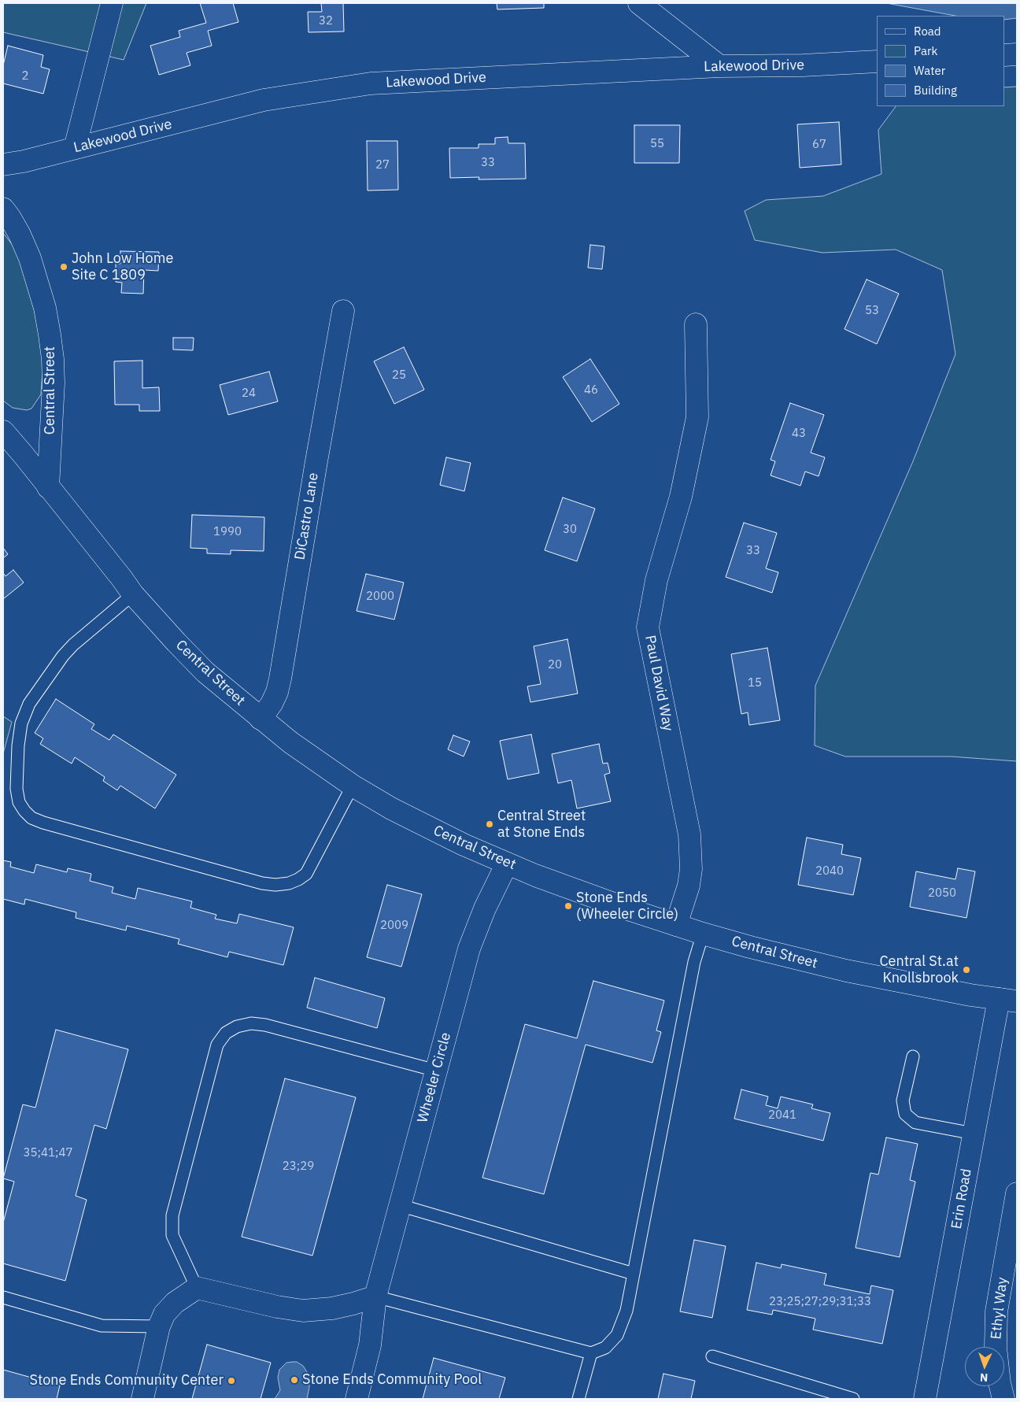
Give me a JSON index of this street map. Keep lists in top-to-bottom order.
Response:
{
  "streets": {
    "street": [
      "Lakewood Drive",
      "Central Street",
      "DiCastro Lane",
      "Paul David Way",
      "Wheeler Circle",
      "Erin Road",
      "Ethyl Way"
    ]
  },
  "crossings": [
    ["Central Street", "DiCastro Lane"],
    ["Central Street", "Paul David Way"],
    ["Central Street", "Wheeler Circle"],
    ["Central Street", "Erin Road"]
  ],
  "places": [
    "John Low Home Site C 1809",
    "Central Street at Stone Ends",
    "Stone Ends (Wheeler Circle)",
    "Central St.at Knollsbrook",
    "Stone Ends Community Pool",
    "Stone Ends Community Center"
  ],
  "house_numbers": [
    "32",
    "2",
    "55",
    "67",
    "33",
    "27",
    "53",
    "25",
    "46",
    "24",
    "43",
    "30",
    "1990",
    "33",
    "2000",
    "20",
    "15",
    "2040",
    "2050",
    "2009",
    "2041",
    "35;41;47",
    "23;29",
    "23;25;27;29;31;33"
  ],
  "legend": [
    "Road",
    "Park",
    "Water",
    "Building"
  ],
  "north": "bottom"
}
